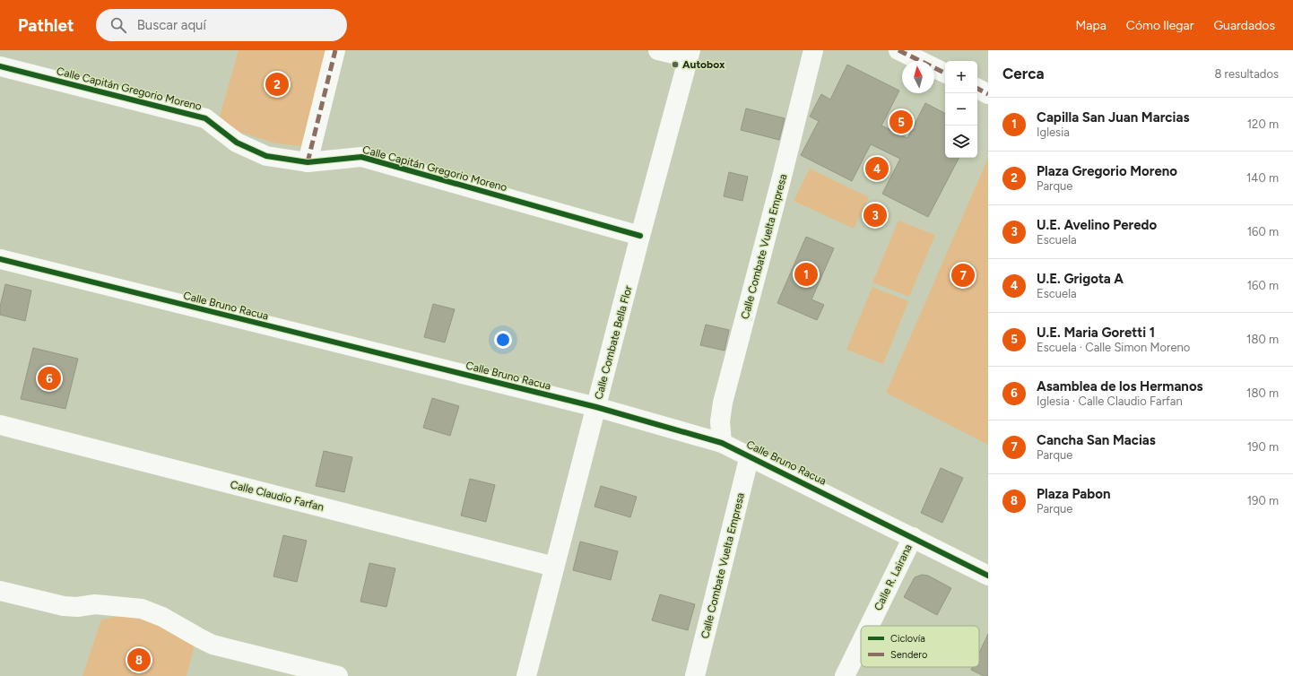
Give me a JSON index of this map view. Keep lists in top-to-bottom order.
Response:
{
  "streets": {
    "street": [
      "Calle Capitán Gregorio Moreno",
      "Calle Combate Vuelta Empresa",
      "Calle Bruno Racua",
      "Calle Combate Bella Flor",
      "Calle Claudio Farfan",
      "Calle R. Lairana"
    ]
  },
  "crossings": [
    ["Calle Capitán Gregorio Moreno", "Calle Combate Bella Flor"],
    ["Calle Combate Vuelta Empresa", "Calle Bruno Racua"],
    ["Calle Bruno Racua", "Calle Combate Bella Flor"],
    ["Calle Bruno Racua", "Calle R. Lairana"],
    ["Calle Combate Bella Flor", "Calle Claudio Farfan"]
  ],
  "places": ["Autobox"],
  "legend": ["Ciclovía", "Sendero"],
  "north": "top",
  "page": {
    "header": "Pathlet",
    "search": "Buscar aquí",
    "nav": ["Mapa", "Cómo llegar", "Guardados"],
    "heading": ["Cerca", "8 resultados"],
    "map_buttons": ["+", "−"],
    "pins": [
      "2",
      "5",
      "4",
      "3",
      "1",
      "7",
      "6",
      "8"
    ],
    "list": [
      {
        "mark": "1",
        "name": "Capilla San Juan Marcias",
        "note": "Iglesia",
        "value": "120 m"
      },
      {
        "mark": "2",
        "name": "Plaza Gregorio Moreno",
        "note": "Parque",
        "value": "140 m"
      },
      {
        "mark": "3",
        "name": "U.E. Avelino Peredo",
        "note": "Escuela",
        "value": "160 m"
      },
      {
        "mark": "4",
        "name": "U.E. Grigota A",
        "note": "Escuela",
        "value": "160 m"
      },
      {
        "mark": "5",
        "name": "U.E. Maria Goretti 1",
        "note": "Escuela · Calle Simon Moreno",
        "value": "180 m"
      },
      {
        "mark": "6",
        "name": "Asamblea de los Hermanos",
        "note": "Iglesia · Calle Claudio Farfan",
        "value": "180 m"
      },
      {
        "mark": "7",
        "name": "Cancha San Macias",
        "note": "Parque",
        "value": "190 m"
      },
      {
        "mark": "8",
        "name": "Plaza Pabon",
        "note": "Parque",
        "value": "190 m"
      }
    ]
  }
}
